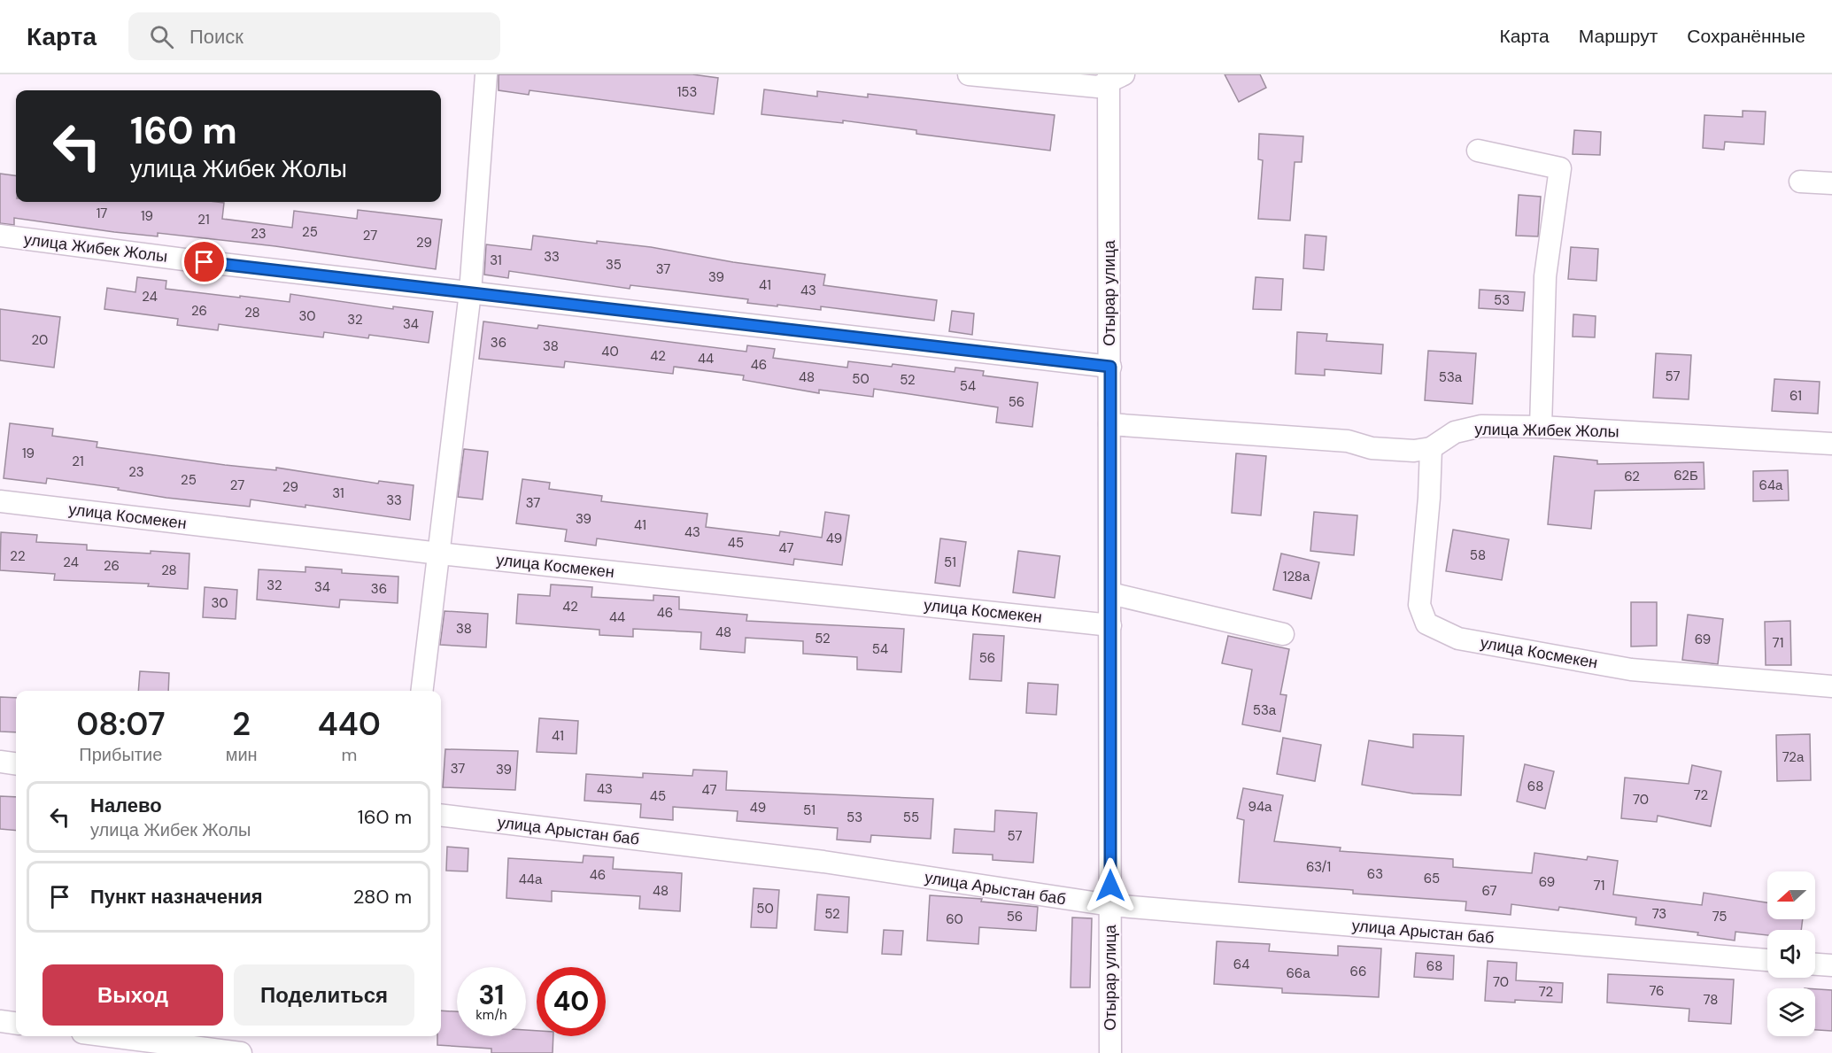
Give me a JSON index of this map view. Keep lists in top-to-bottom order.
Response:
{
  "streets": {
    "street": [
      "улица Жибек Жолы",
      "Отырар улица",
      "улица Космекен",
      "улица Арыстан баб"
    ]
  },
  "crossings": [
    ["улица Жибек Жолы", "Отырар улица"],
    ["улица Жибек Жолы", "улица Космекен"],
    ["Отырар улица", "улица Космекен"],
    ["Отырар улица", "улица Арыстан баб"]
  ],
  "house_numbers": [
    "153",
    "17",
    "19",
    "21",
    "25",
    "23",
    "27",
    "29",
    "33",
    "31",
    "35",
    "37",
    "39",
    "41",
    "43",
    "24",
    "53",
    "26",
    "28",
    "30",
    "32",
    "34",
    "20",
    "36",
    "38",
    "40",
    "42",
    "44",
    "46",
    "57",
    "48",
    "53а",
    "50",
    "52",
    "54",
    "61",
    "56",
    "19",
    "21",
    "23",
    "62Б",
    "62",
    "25",
    "27",
    "64а",
    "29",
    "31",
    "33",
    "37",
    "39",
    "41",
    "43",
    "49",
    "45",
    "47",
    "58",
    "22",
    "24",
    "51",
    "26",
    "28",
    "128а",
    "32",
    "34",
    "36",
    "30",
    "42",
    "46",
    "44",
    "38",
    "48",
    "52",
    "69",
    "71",
    "54",
    "56",
    "53а",
    "41",
    "72а",
    "37",
    "39",
    "68",
    "43",
    "47",
    "72",
    "45",
    "70",
    "94а",
    "49",
    "51",
    "53",
    "55",
    "57",
    "63/1",
    "63",
    "46",
    "65",
    "44а",
    "69",
    "71",
    "48",
    "67",
    "50",
    "52",
    "73",
    "56",
    "75",
    "60",
    "64",
    "68",
    "66",
    "66а",
    "70",
    "76",
    "72",
    "78"
  ],
  "north": "left",
  "page": {
    "header": "Карта",
    "search": "Поиск",
    "nav": ["Карта", "Маршрут", "Сохранённые"],
    "turn": ["160 m", "улица Жибек Жолы"],
    "eta": [
      "08:07",
      "Прибытие",
      "2",
      "мин",
      "440",
      "m"
    ],
    "list": [
      {
        "name": "Налево",
        "note": "улица Жибек Жолы",
        "value": "160 m"
      },
      {
        "name": "Пункт назначения",
        "value": "280 m"
      }
    ],
    "buttons": ["Выход", "Поделиться"],
    "speed": "31 km/h",
    "limit": "40"
  }
}
